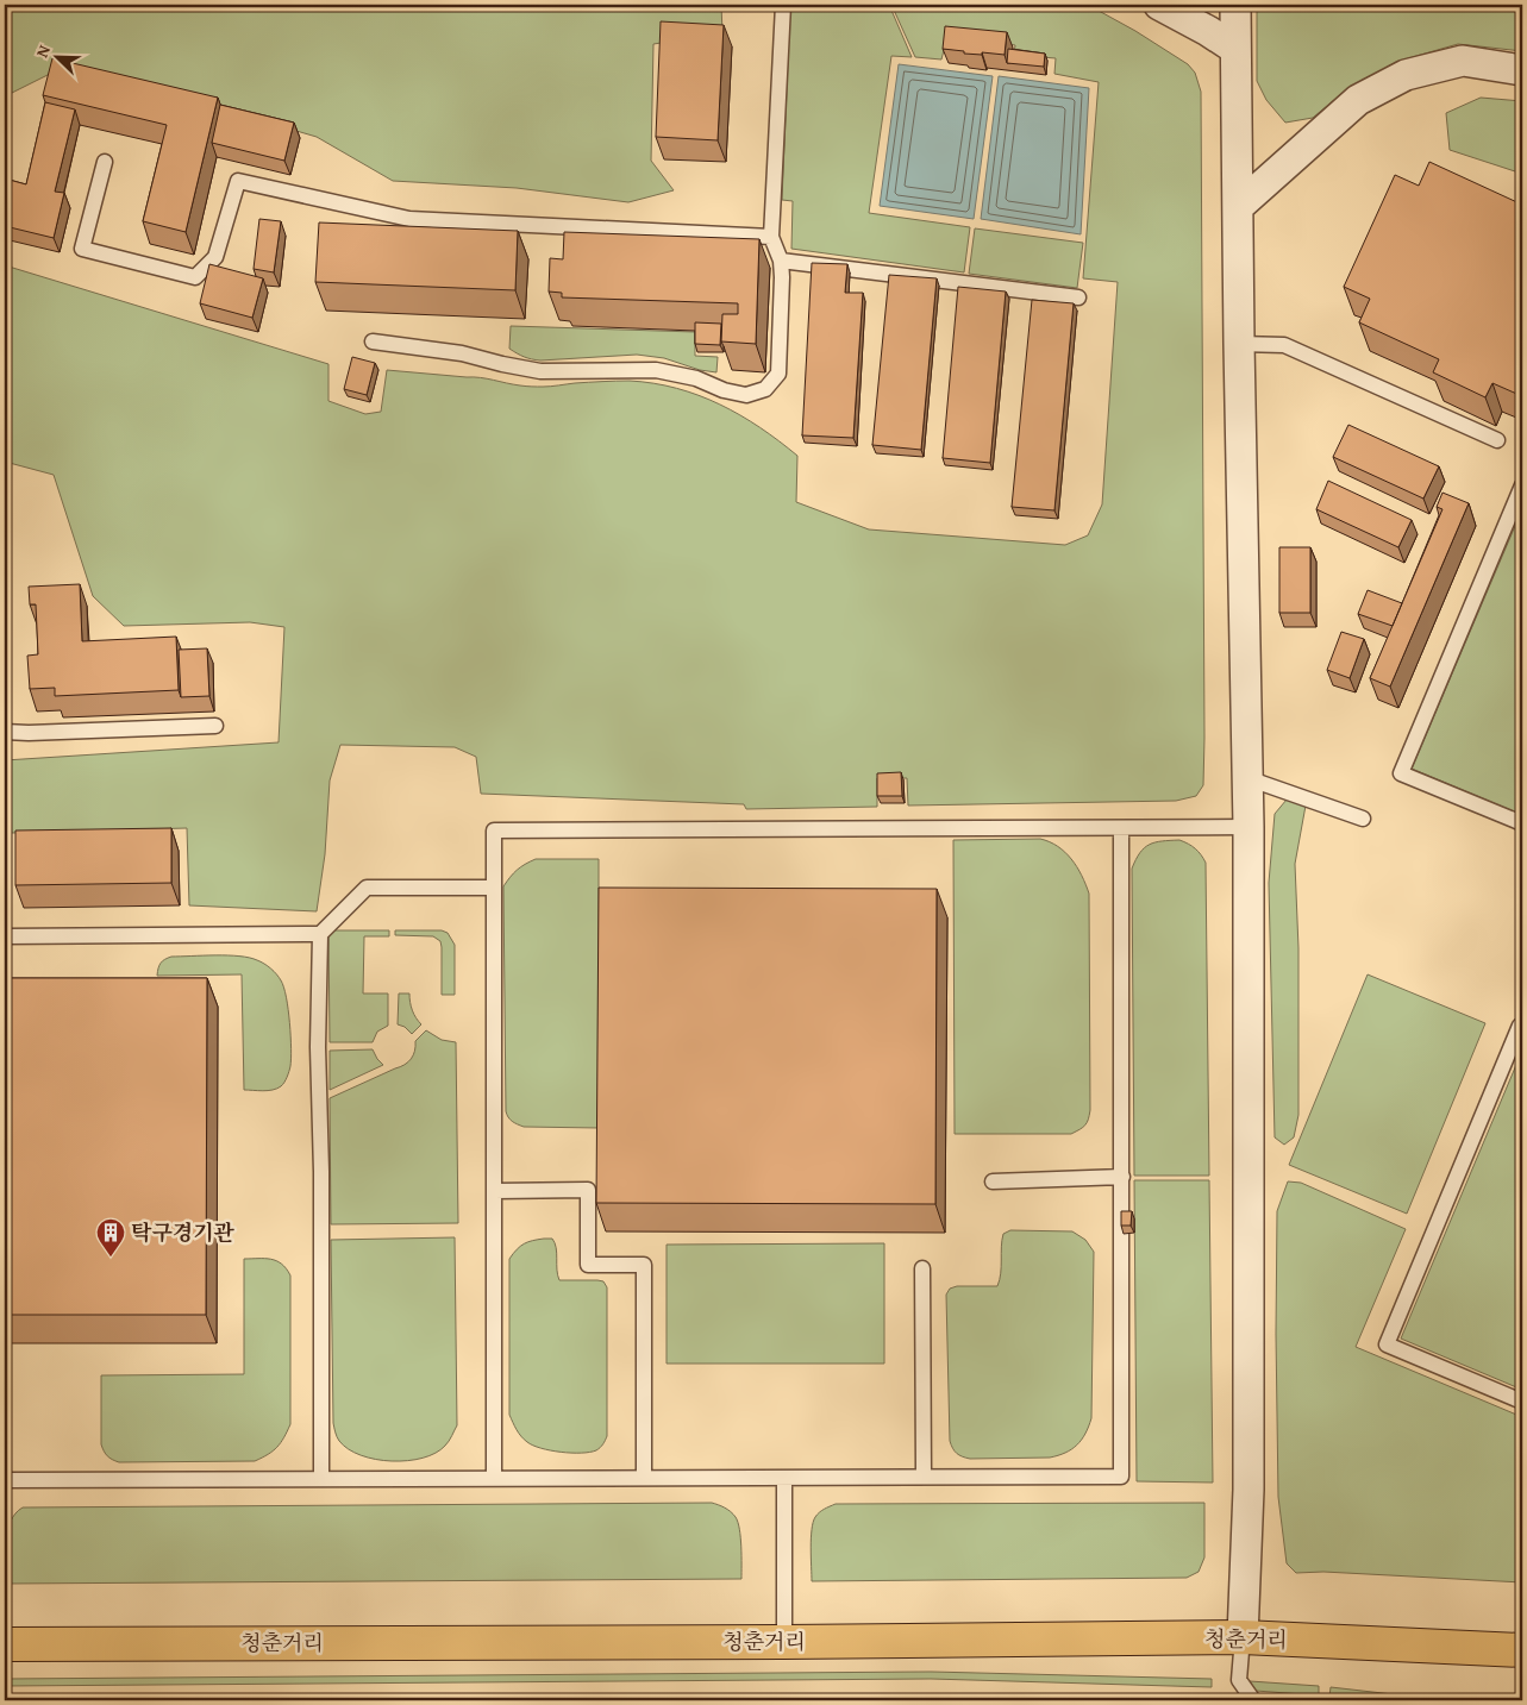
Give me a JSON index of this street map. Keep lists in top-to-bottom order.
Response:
{
  "streets": {
    "main road": ["청춘거리"]
  },
  "places": {
    "building": ["탁구경기관"]
  },
  "north": "top left"
}
